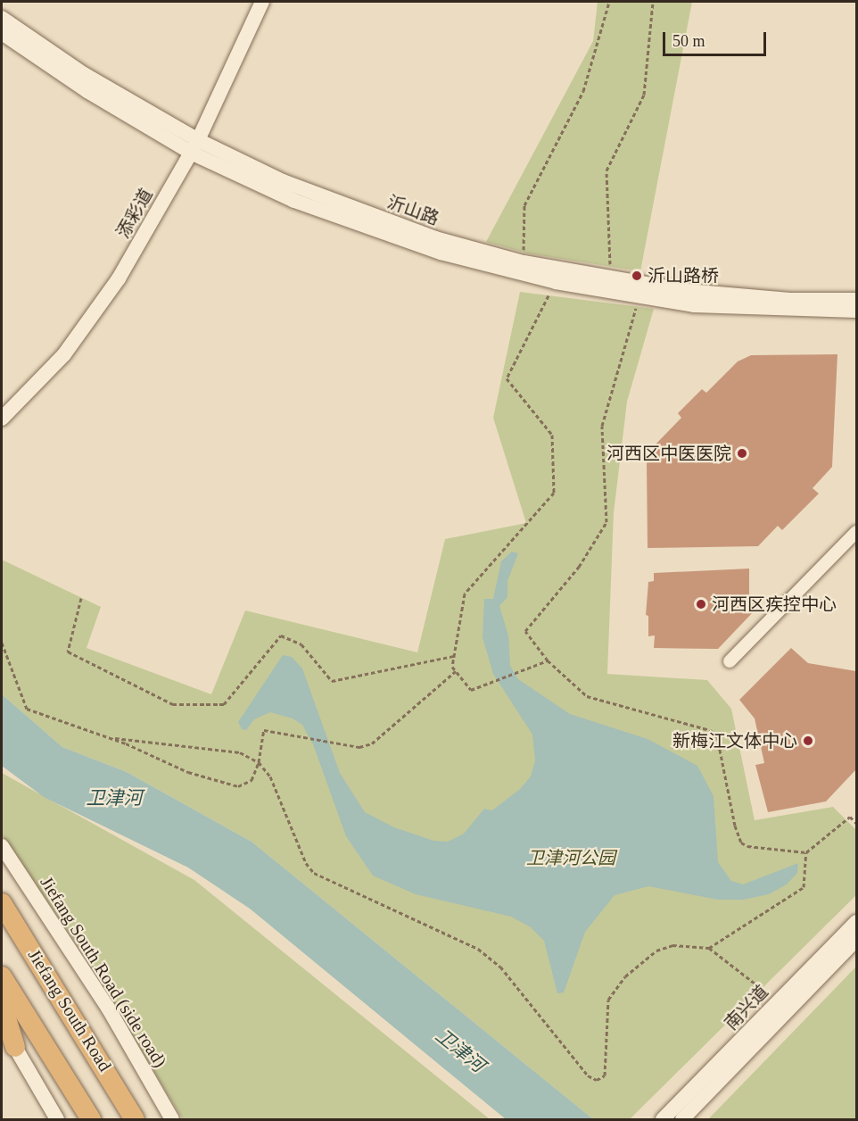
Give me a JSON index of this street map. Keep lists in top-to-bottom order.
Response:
{
  "streets": {
    "highway": ["Jiefang South Road"],
    "street": [
      "沂山路",
      "添彩道",
      "Jiefang South Road (side road)",
      "南兴道"
    ]
  },
  "crossings": [
    ["沂山路", "添彩道"]
  ],
  "water": ["卫津河"],
  "parks": ["卫津河公园"],
  "places": [
    "沂山路桥",
    "河西区中医医院",
    "河西区疾控中心",
    "新梅江文体中心"
  ],
  "scale_bar": "50 m"
}
